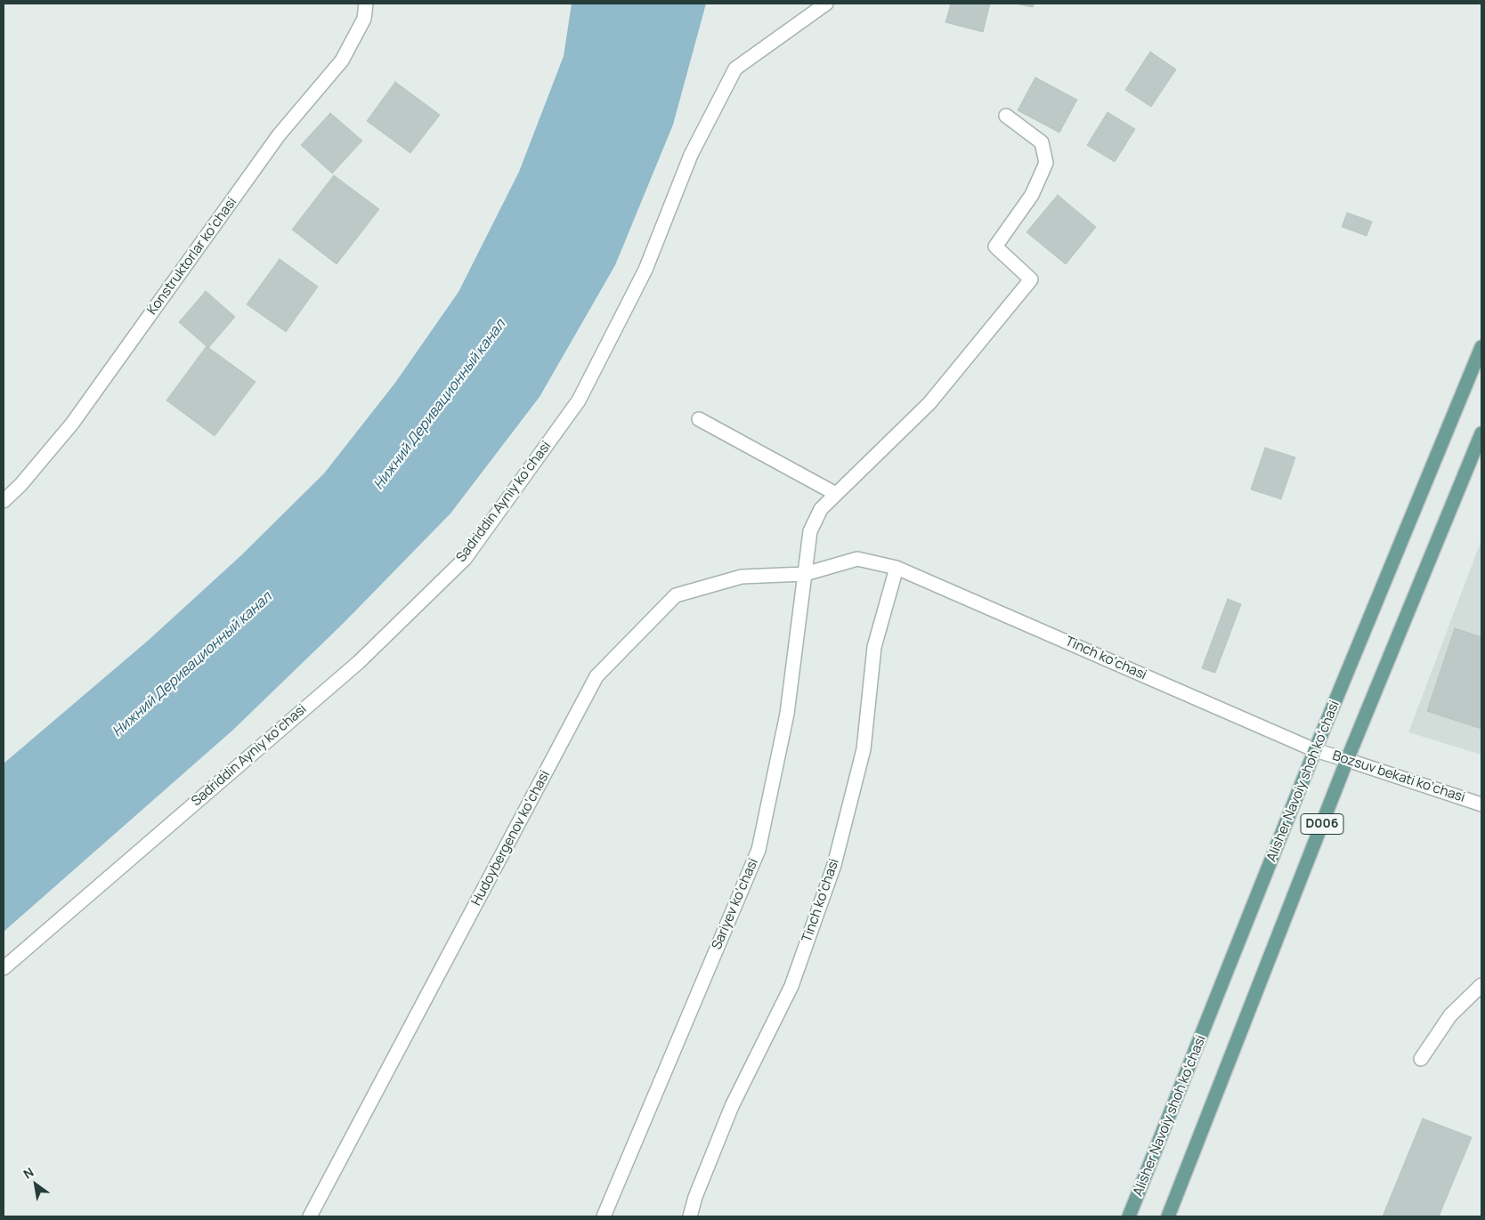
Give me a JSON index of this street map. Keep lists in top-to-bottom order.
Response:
{
  "streets": {
    "main road": ["Alisher Navoiy shoh koʻchasi", "D006"],
    "street": [
      "Konstruktorlar ko‘chasi",
      "Sadriddin Ayniy ko‘chasi",
      "Tinch ko‘chasi",
      "Bozsuv bekati ko‘chasi",
      "Hudoybergenov ko‘chasi",
      "Sariyev ko‘chasi"
    ]
  },
  "crossings": [
    ["Tinch ko‘chasi", "Bozsuv bekati ko‘chasi"],
    ["Tinch ko‘chasi", "Alisher Navoiy shoh koʻchasi"],
    ["Tinch ko‘chasi", "Hudoybergenov ko‘chasi"],
    ["Tinch ko‘chasi", "Sariyev ko‘chasi"],
    ["Bozsuv bekati ko‘chasi", "Alisher Navoiy shoh koʻchasi"],
    ["Bozsuv bekati ko‘chasi", "D006"],
    ["Hudoybergenov ko‘chasi", "Sariyev ko‘chasi"]
  ],
  "water": ["Нижний Деривационный канал"],
  "north": "top left"
}
